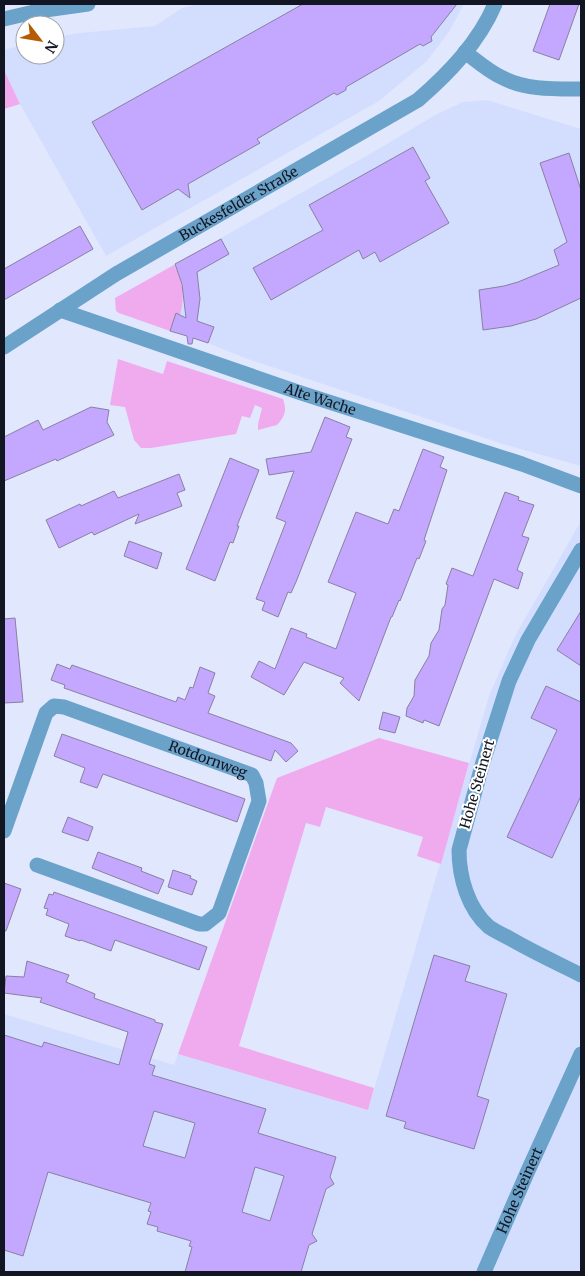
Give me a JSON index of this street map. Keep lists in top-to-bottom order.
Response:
{
  "streets": {
    "street": [
      "Buckesfelder Straße",
      "Alte Wache",
      "Rotdornweg",
      "Hohe Steinert"
    ]
  },
  "crossings": [
    ["Buckesfelder Straße", "Alte Wache"]
  ],
  "north": "bottom right"
}
